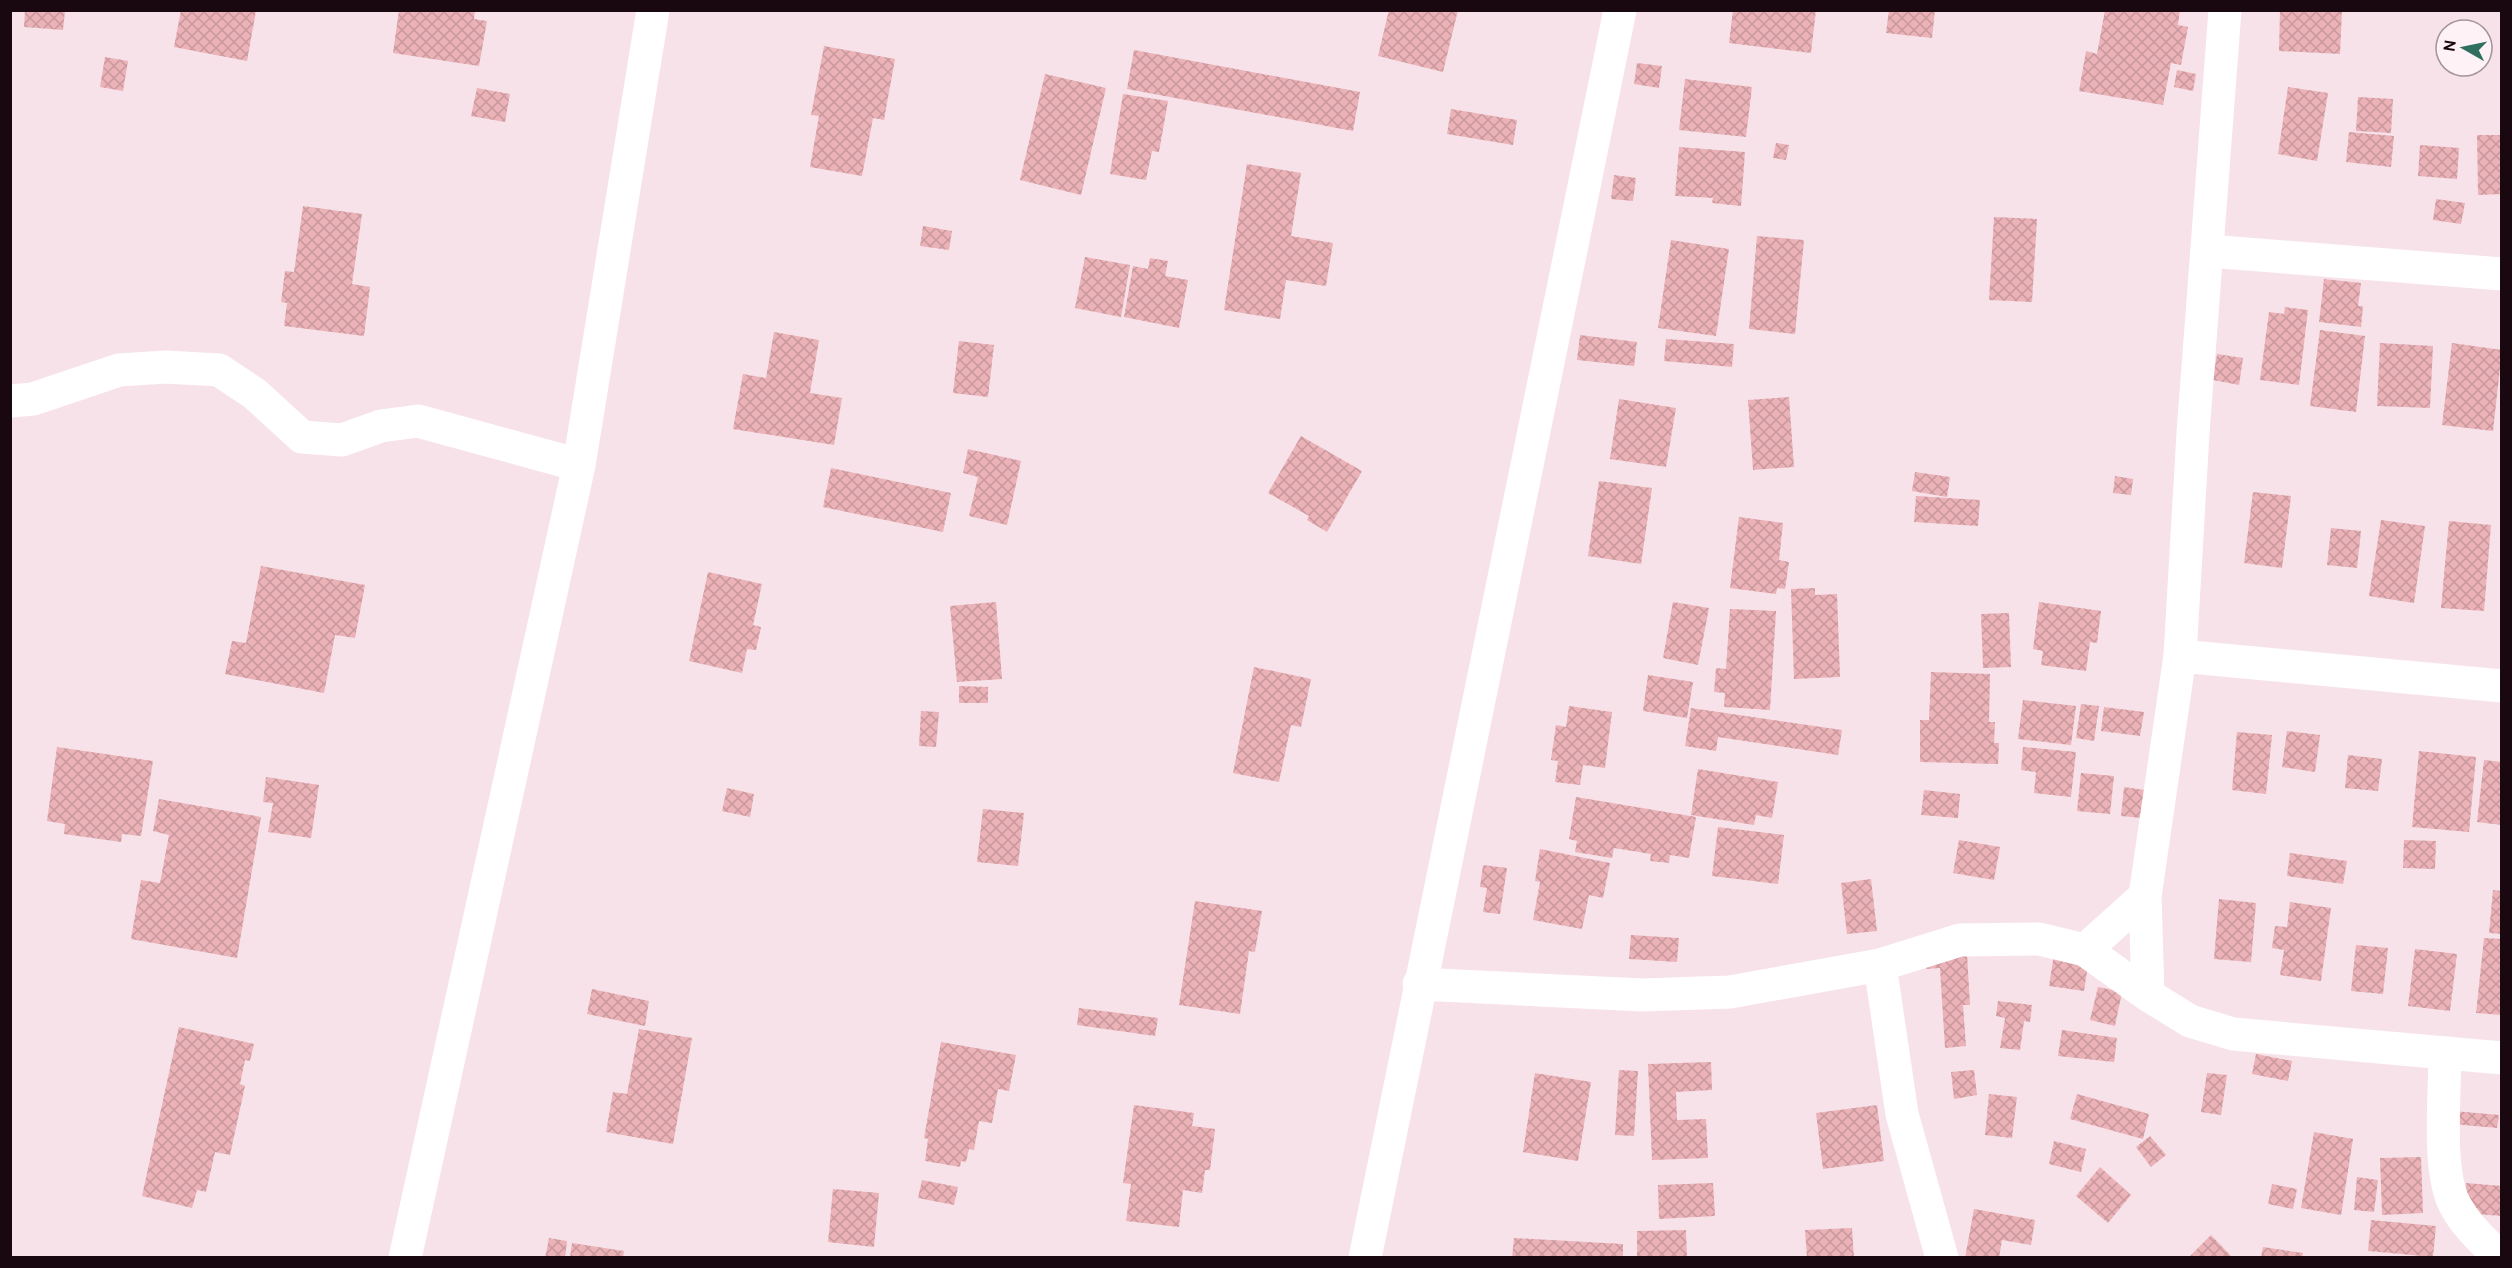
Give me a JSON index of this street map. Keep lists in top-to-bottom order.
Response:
{
  "north": "left"
}
